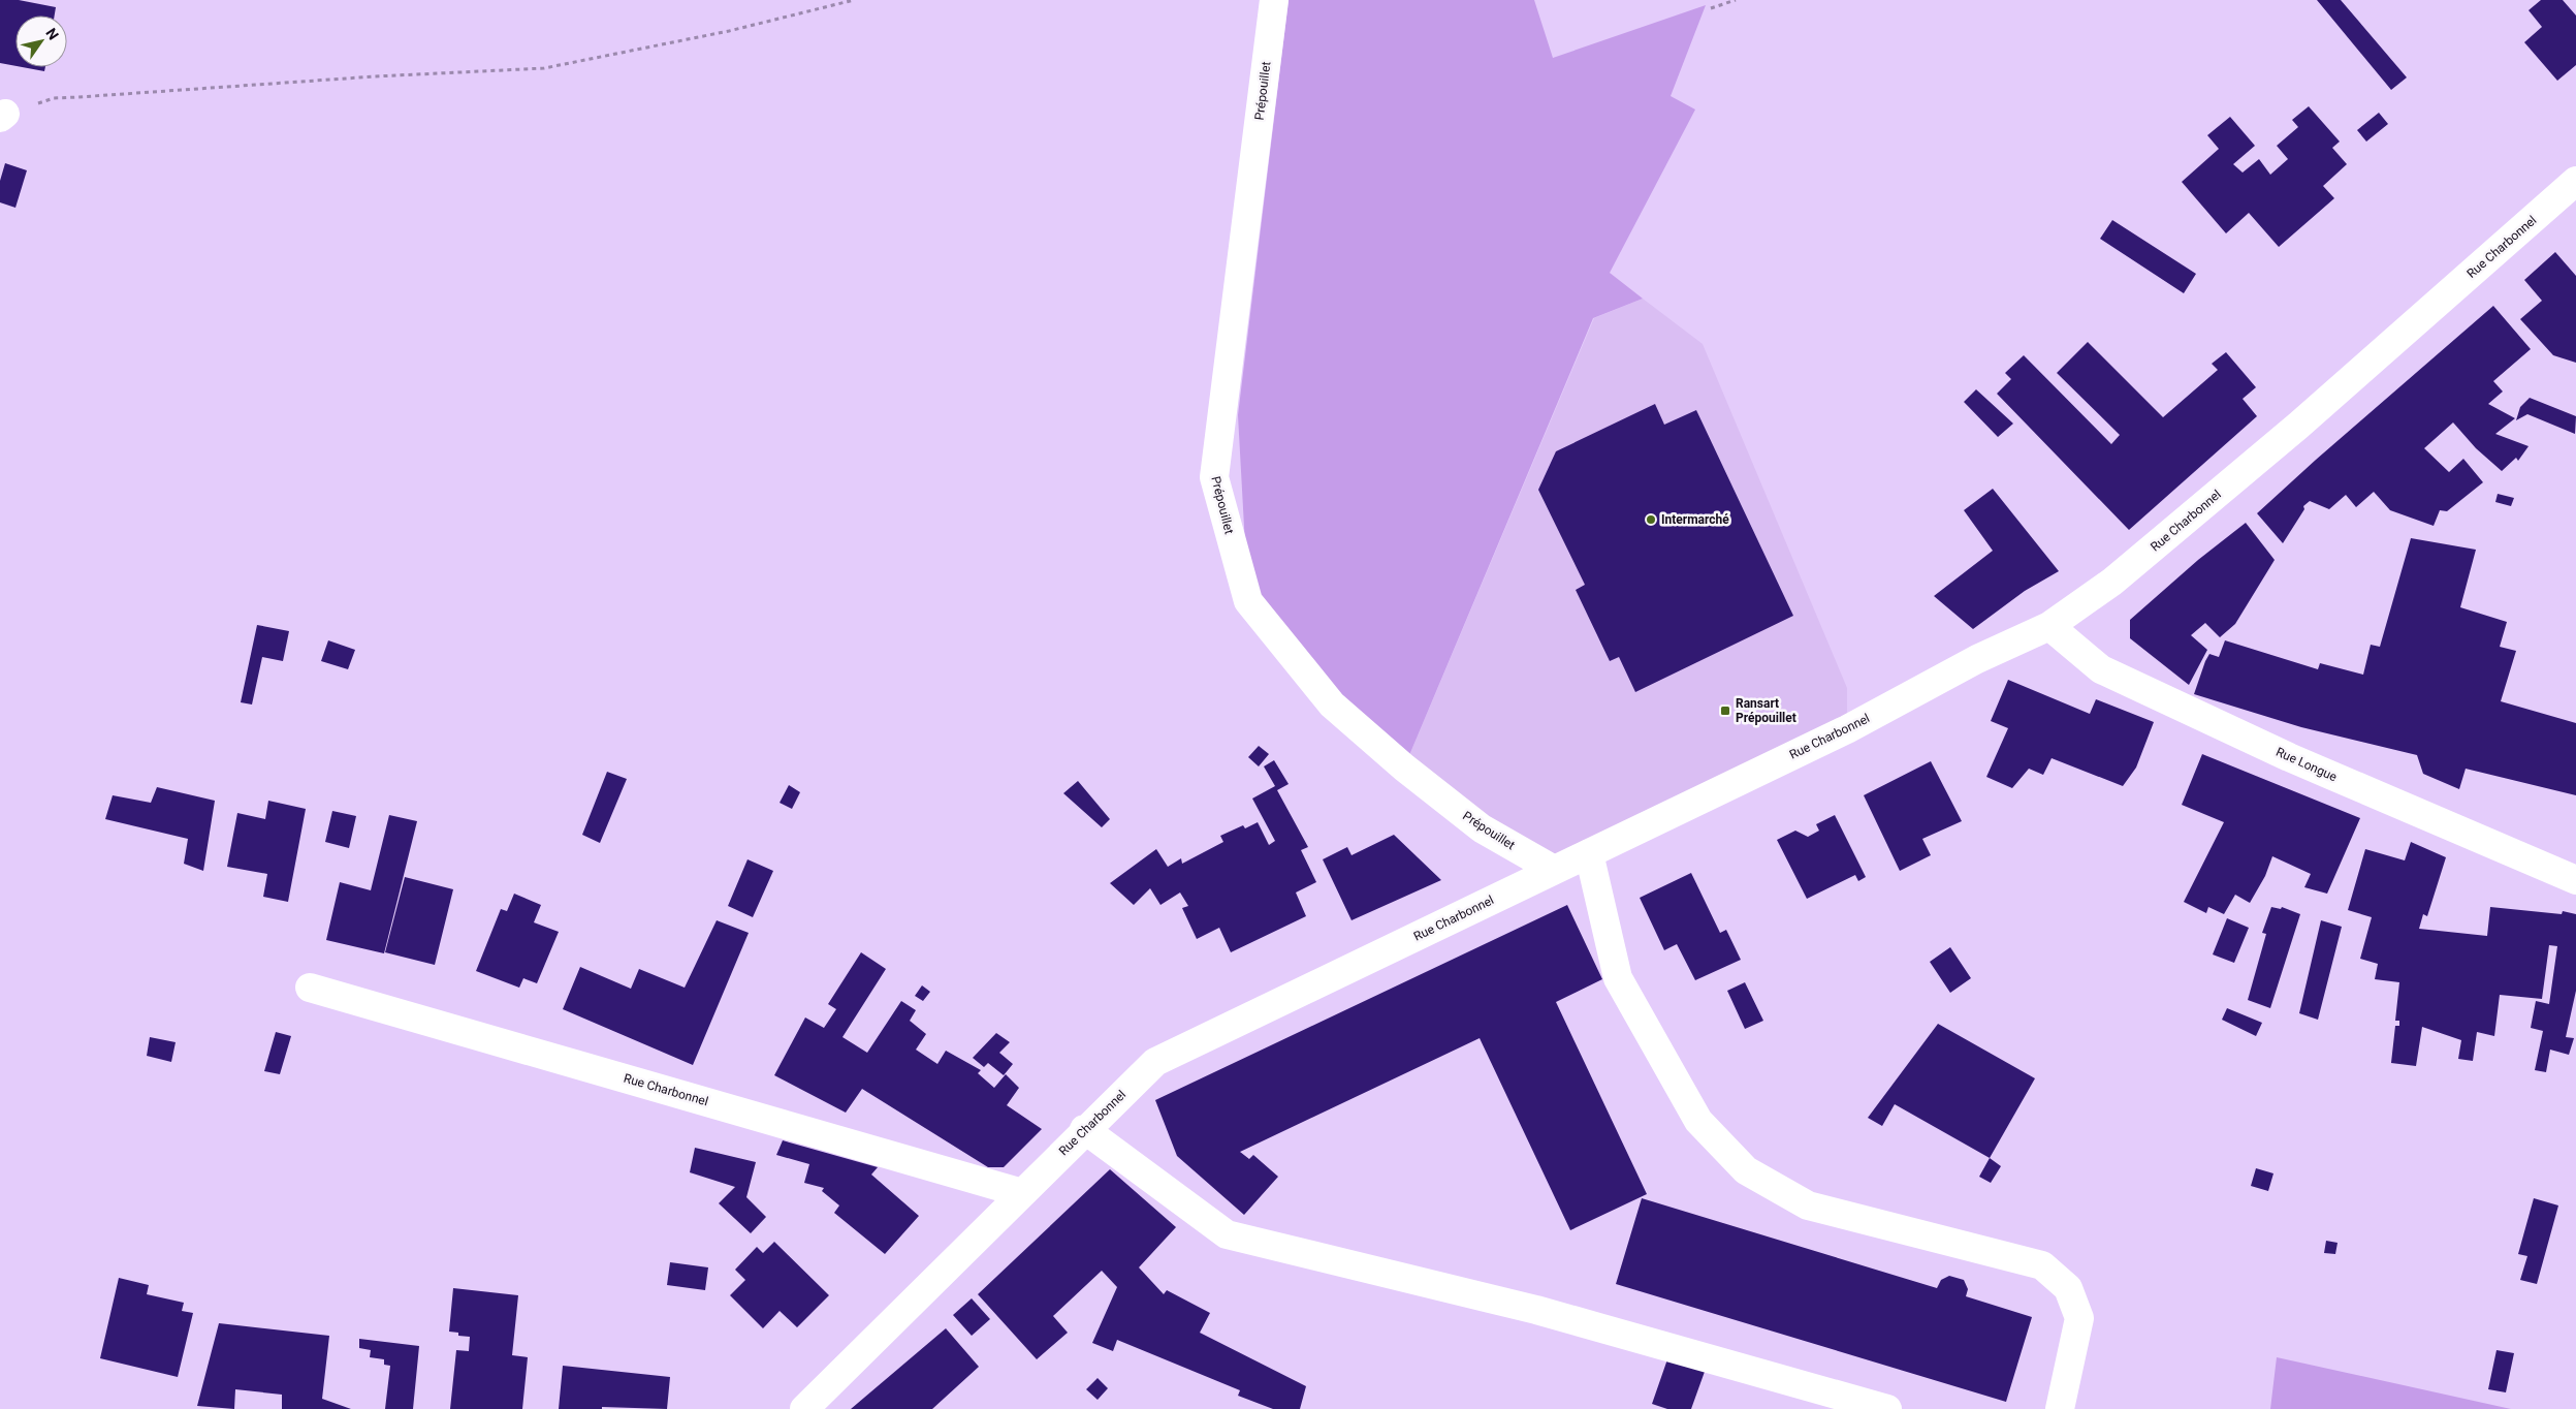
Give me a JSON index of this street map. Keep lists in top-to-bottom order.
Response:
{
  "streets": {
    "street": ["Prépouillet", "Rue Charbonnel", "Rue Longue"]
  },
  "crossings": [
    ["Prépouillet", "Rue Charbonnel"],
    ["Rue Charbonnel", "Rue Longue"]
  ],
  "places": {
    "other": ["Intermarché"],
    "transit": ["Ransart Prépouillet"]
  },
  "north": "top right"
}
